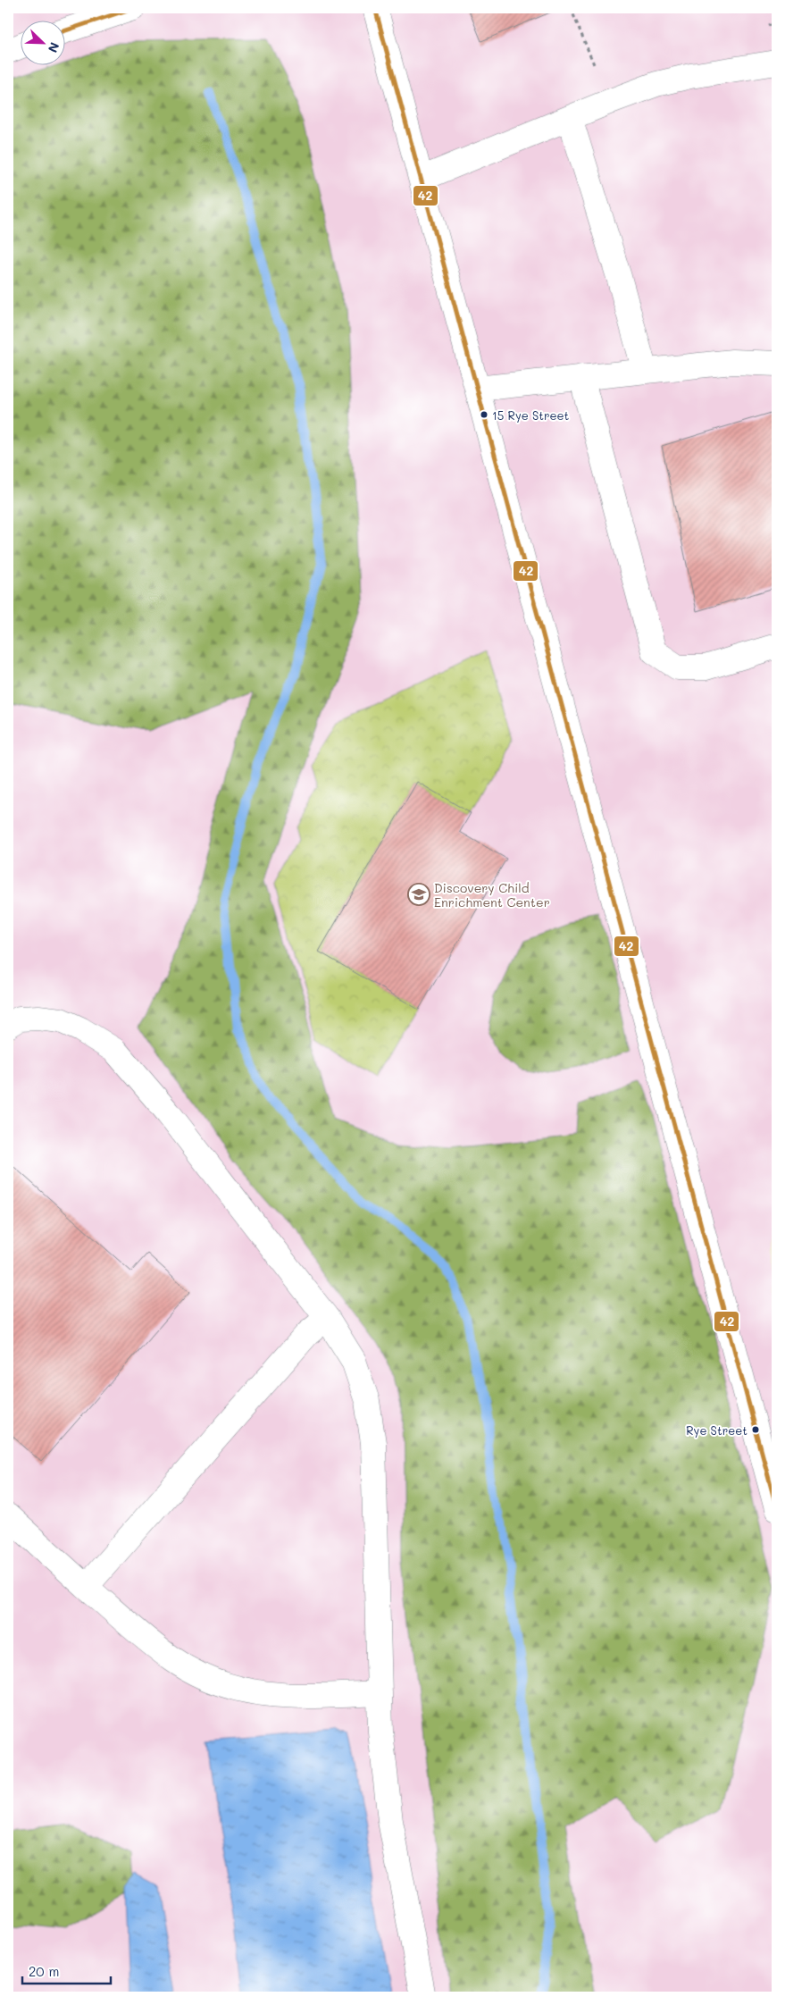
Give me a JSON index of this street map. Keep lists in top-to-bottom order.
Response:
{
  "places": {
    "other": ["15 Rye Street", "Rye Street"],
    "school or university": ["Discovery Child Enrichment Center"]
  },
  "lines": ["transit line 42"],
  "scale_bar": "20 m",
  "north": "bottom right"
}
